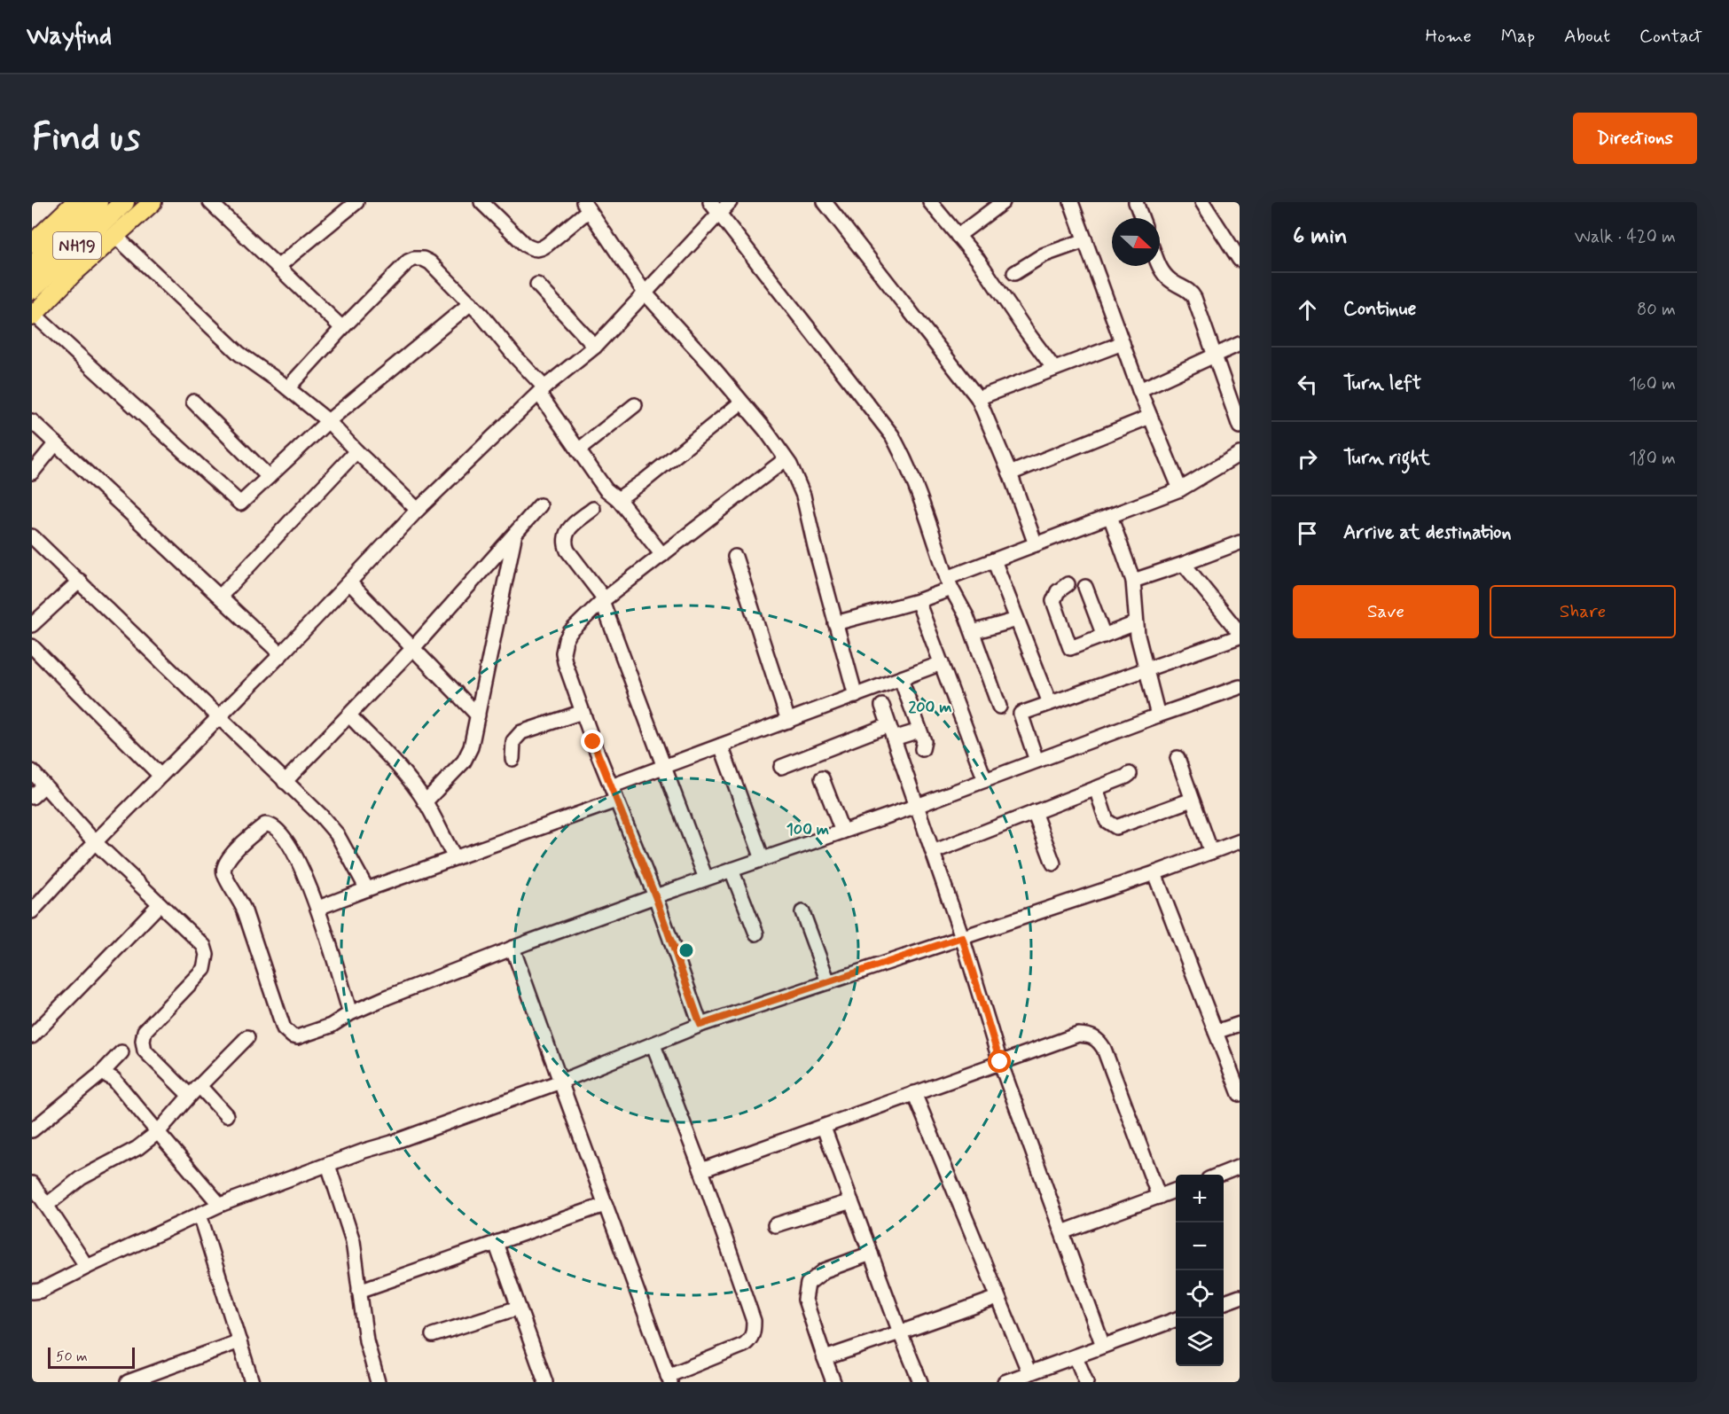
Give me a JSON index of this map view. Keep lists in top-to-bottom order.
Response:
{
  "streets": {
    "highway": ["NH19"]
  },
  "scale_bar": "50 m",
  "north": "right",
  "page": {
    "header": "Wayfind",
    "nav": [
      "Home",
      "Map",
      "About",
      "Contact"
    ],
    "buttons": [
      "Directions",
      ["Save", "Share"]
    ],
    "title": "Find us",
    "heading": ["6 min", "Walk · 420 m"],
    "list": [
      ["Continue", "80 m"],
      ["Turn left", "160 m"],
      ["Turn right", "180 m"],
      "Arrive at destination"
    ],
    "map_buttons": ["+", "−"],
    "scale": "50 m"
  },
  "rings": ["200 m", "100 m"]
}
